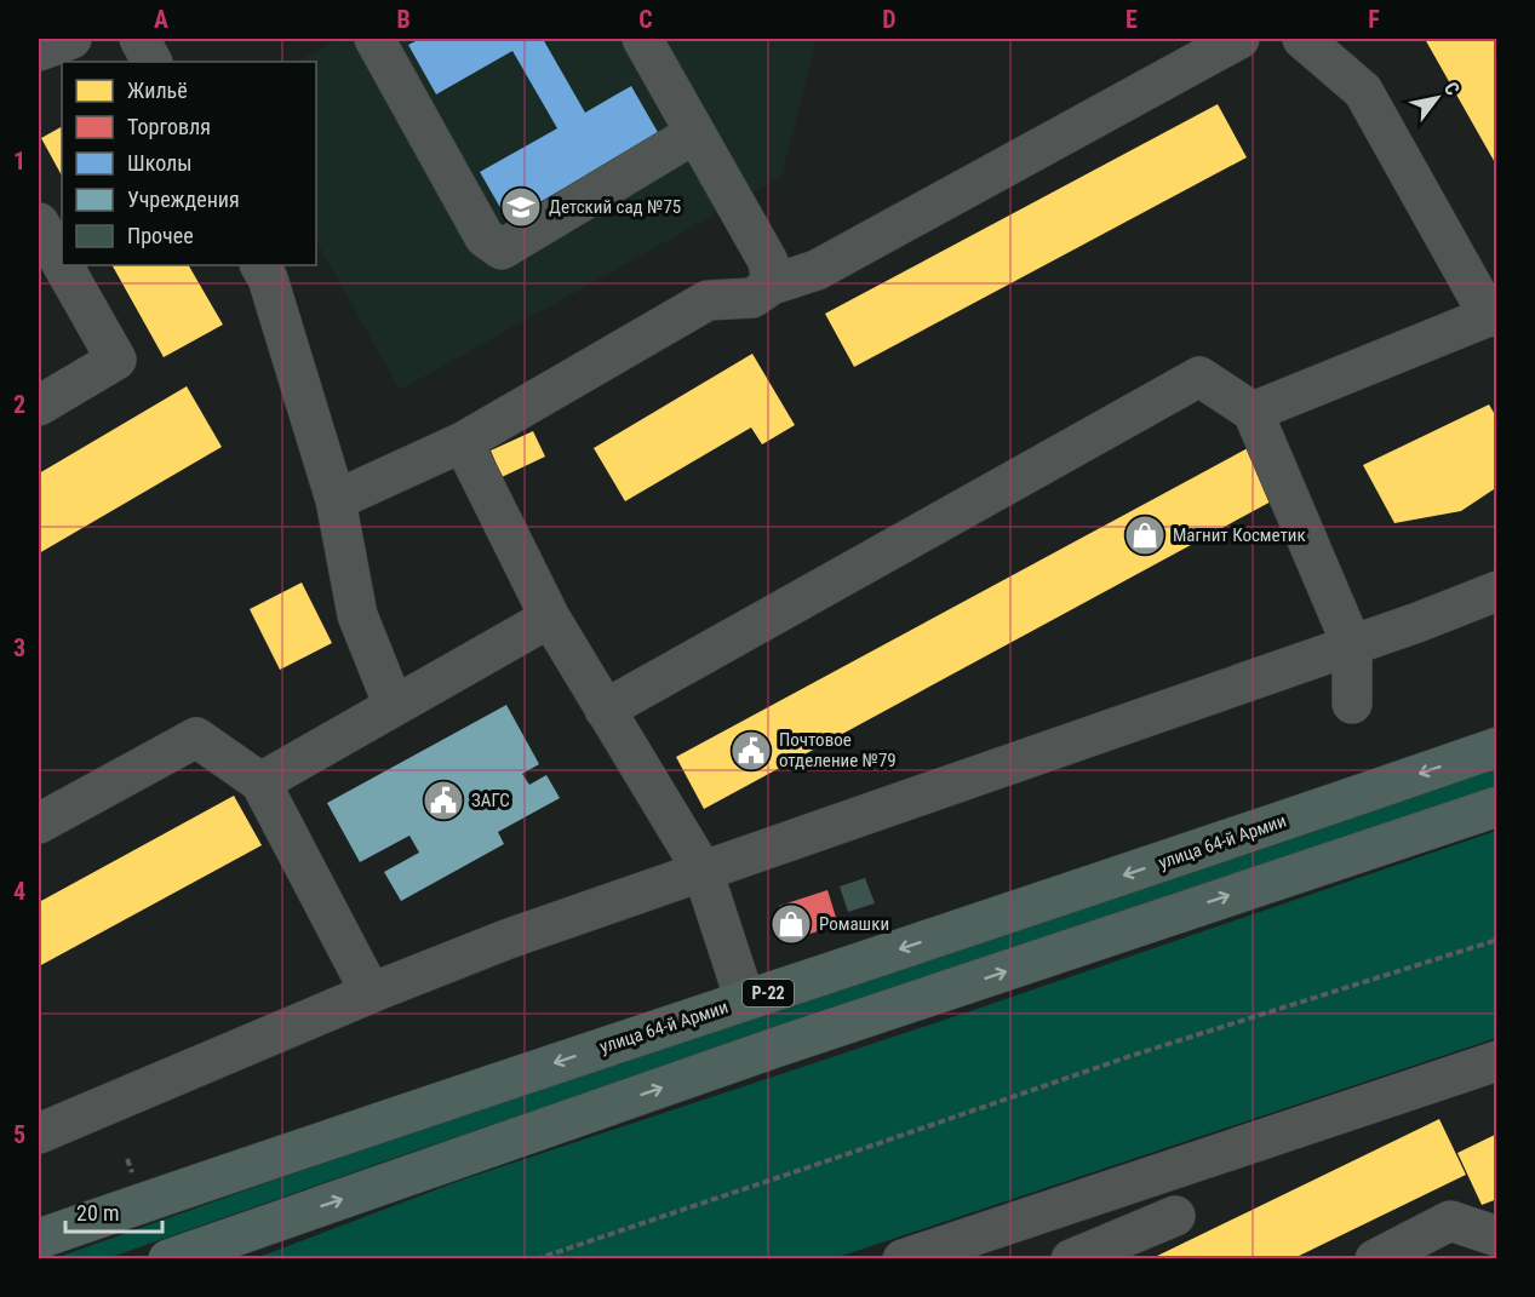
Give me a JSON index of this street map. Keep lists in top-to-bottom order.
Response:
{
  "streets": {
    "highway": ["улица 64-й Армии", "Р-22"]
  },
  "places": {
    "school or university": ["Детский сад №75"],
    "shop": ["Магнит Косметик", "Ромашки"],
    "public building": ["Почтовое отделение №79", "ЗАГС"]
  },
  "legend": [
    "Жильё",
    "Торговля",
    "Школы",
    "Учреждения",
    "Прочее"
  ],
  "scale_bar": "20 m",
  "north": "top right",
  "grid": {
    "columns": [
      "A",
      "B",
      "C",
      "D",
      "E",
      "F"
    ],
    "rows": [
      "1",
      "2",
      "3",
      "4",
      "5"
    ]
  }
}
